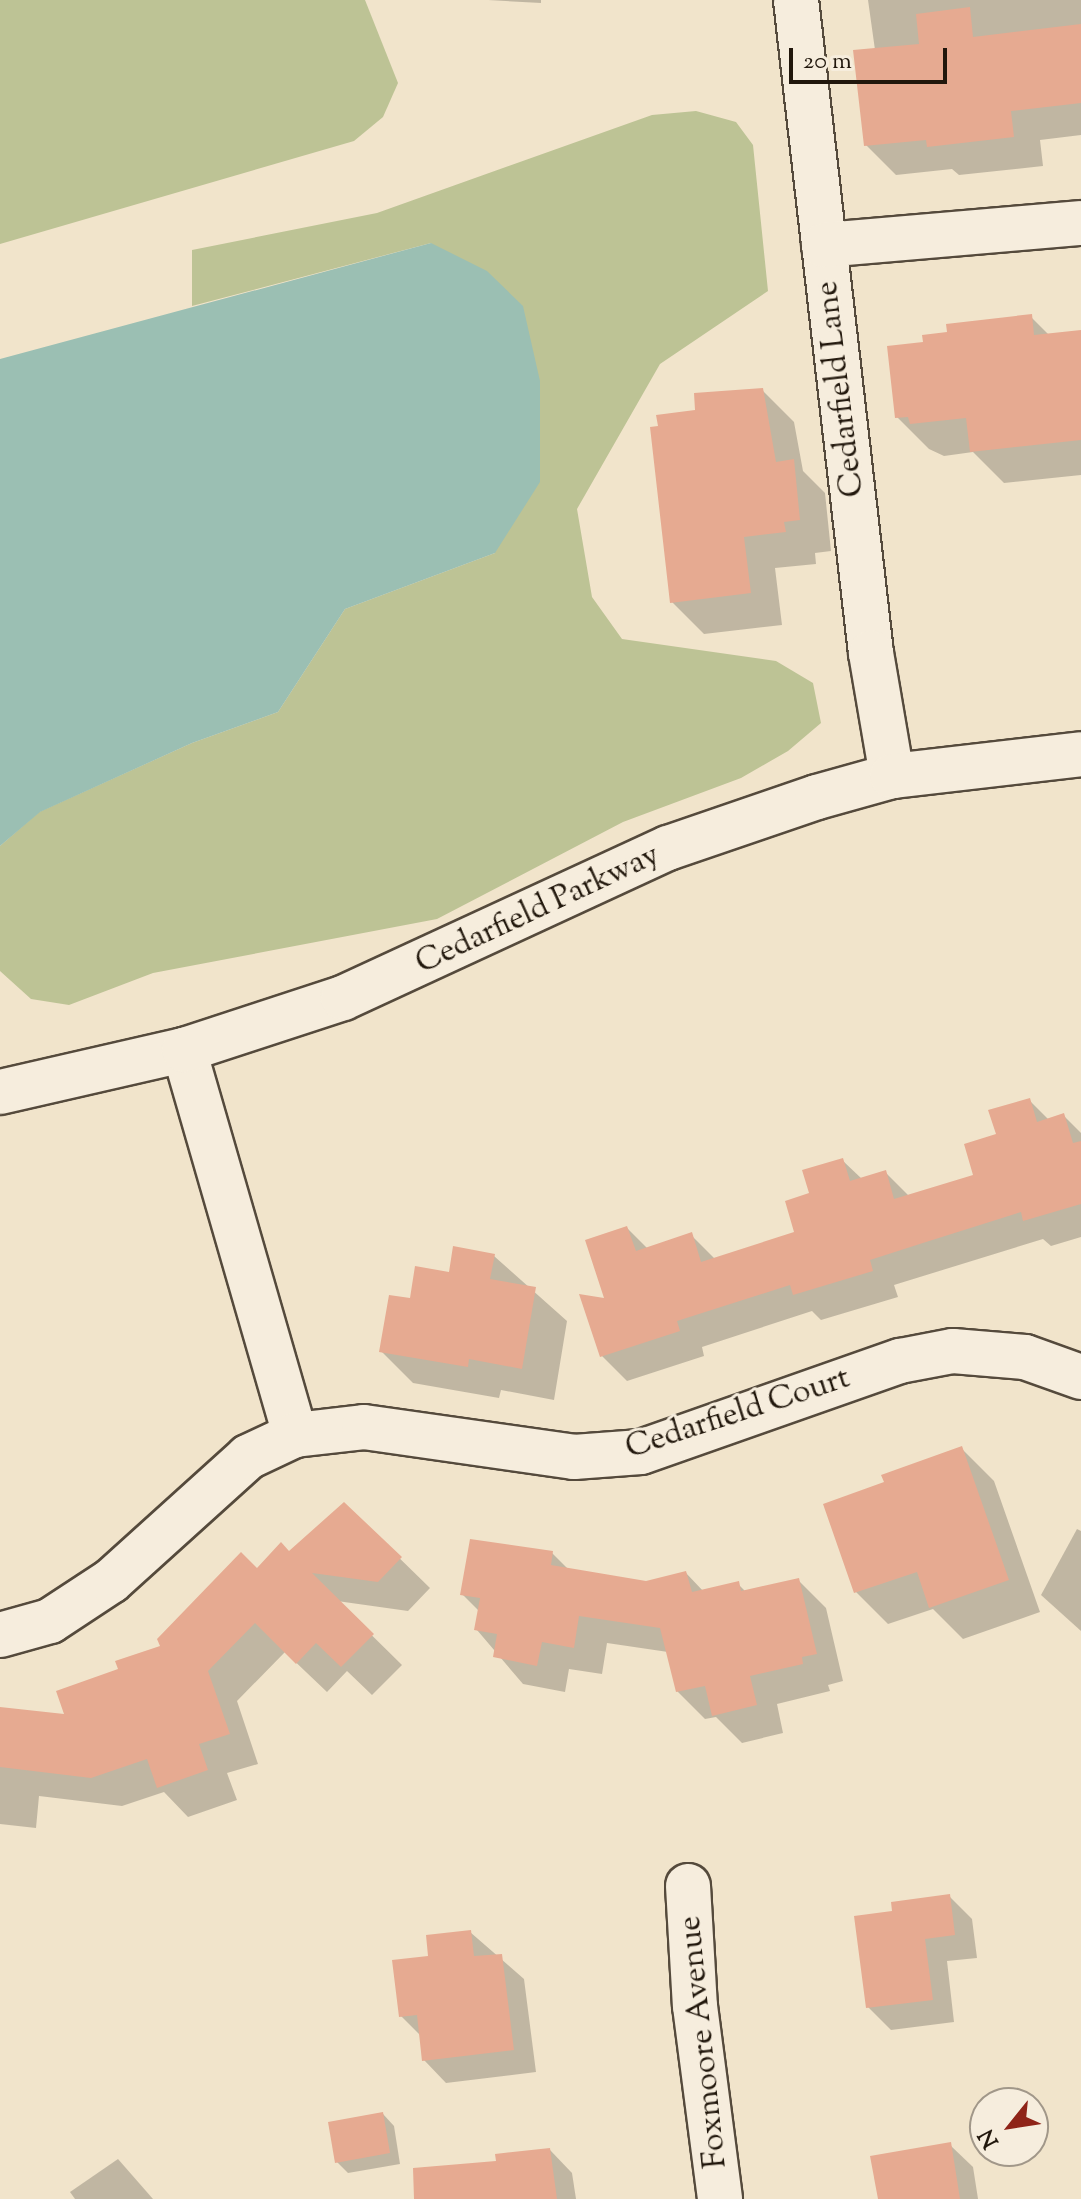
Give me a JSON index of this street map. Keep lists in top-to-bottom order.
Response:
{
  "streets": {
    "street": [
      "Cedarfield Lane",
      "Cedarfield Parkway",
      "Cedarfield Court",
      "Foxmoore Avenue"
    ]
  },
  "crossings": [
    ["Cedarfield Lane", "Cedarfield Parkway"]
  ],
  "scale_bar": "20 m",
  "north": "bottom left"
}
